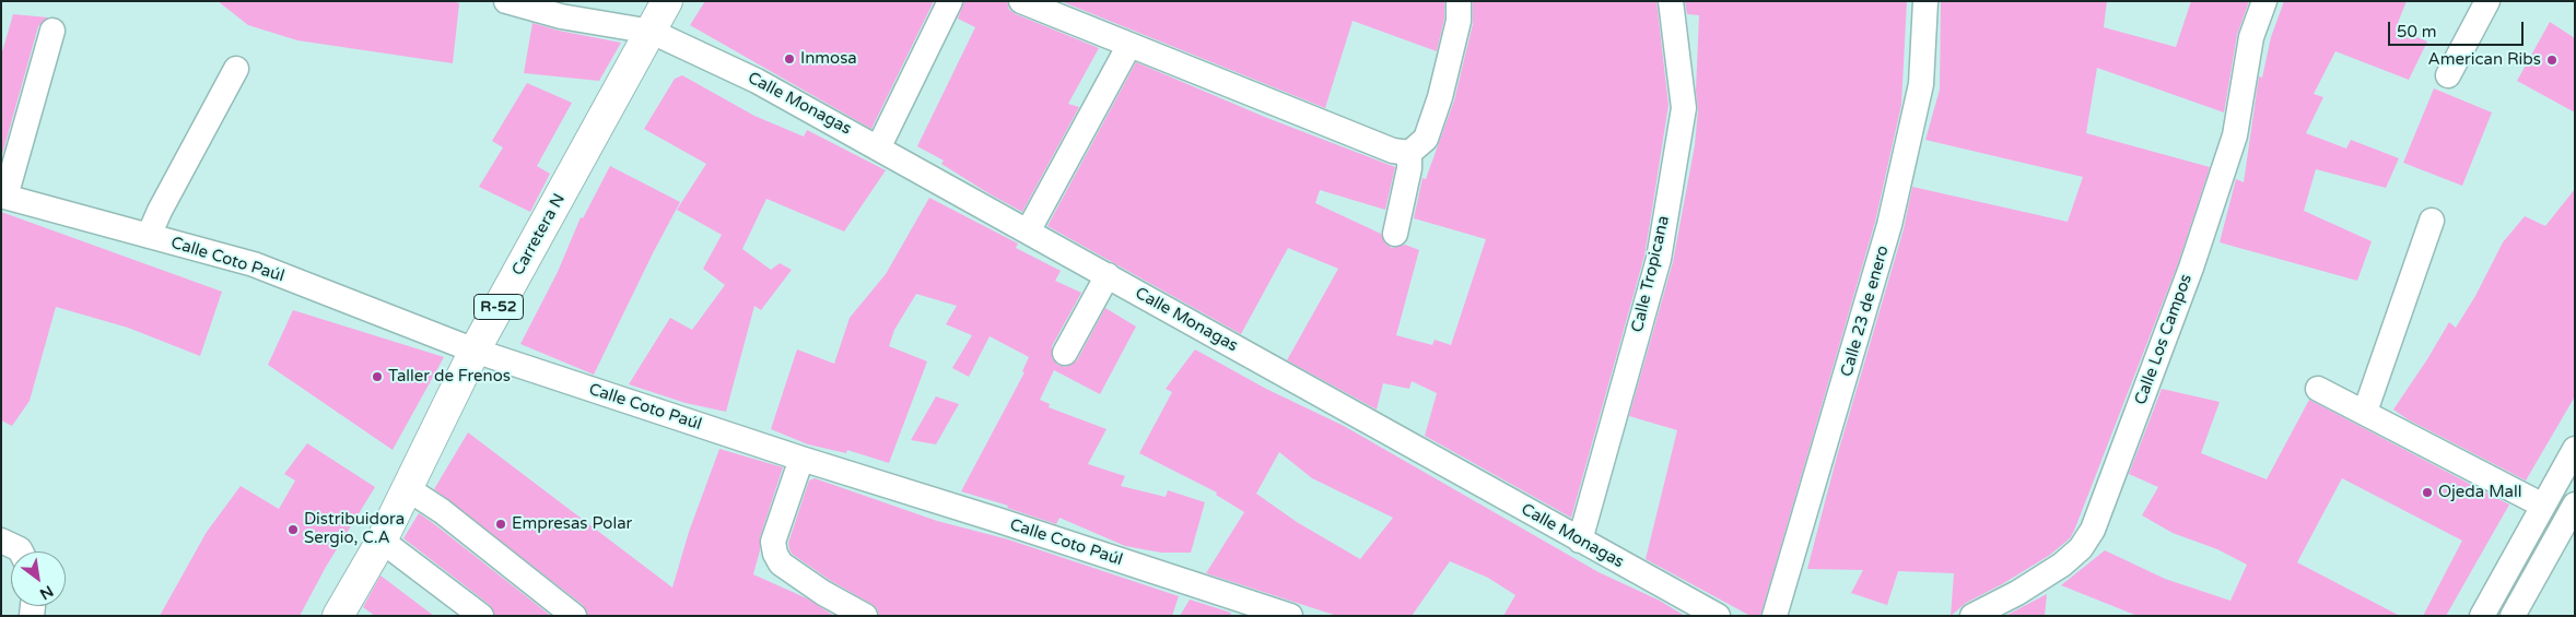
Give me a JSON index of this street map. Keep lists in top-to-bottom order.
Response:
{
  "streets": {
    "main road": ["Carretera N", "R-52"],
    "street": [
      "Calle Monagas",
      "Calle Coto Paúl",
      "Calle Tropicana",
      "Calle 23 de enero",
      "Calle Los Campos"
    ]
  },
  "crossings": [
    ["Calle Monagas", "Carretera N"],
    ["Calle Monagas", "Calle Tropicana"],
    ["Carretera N", "Calle Coto Paúl"]
  ],
  "places": [
    "Inmosa",
    "American Ribs",
    "Taller de Frenos",
    "Ojeda Mall",
    "Empresas Polar",
    "Distribuidora Sergio, C.A"
  ],
  "scale_bar": "50 m",
  "north": "bottom right"
}
